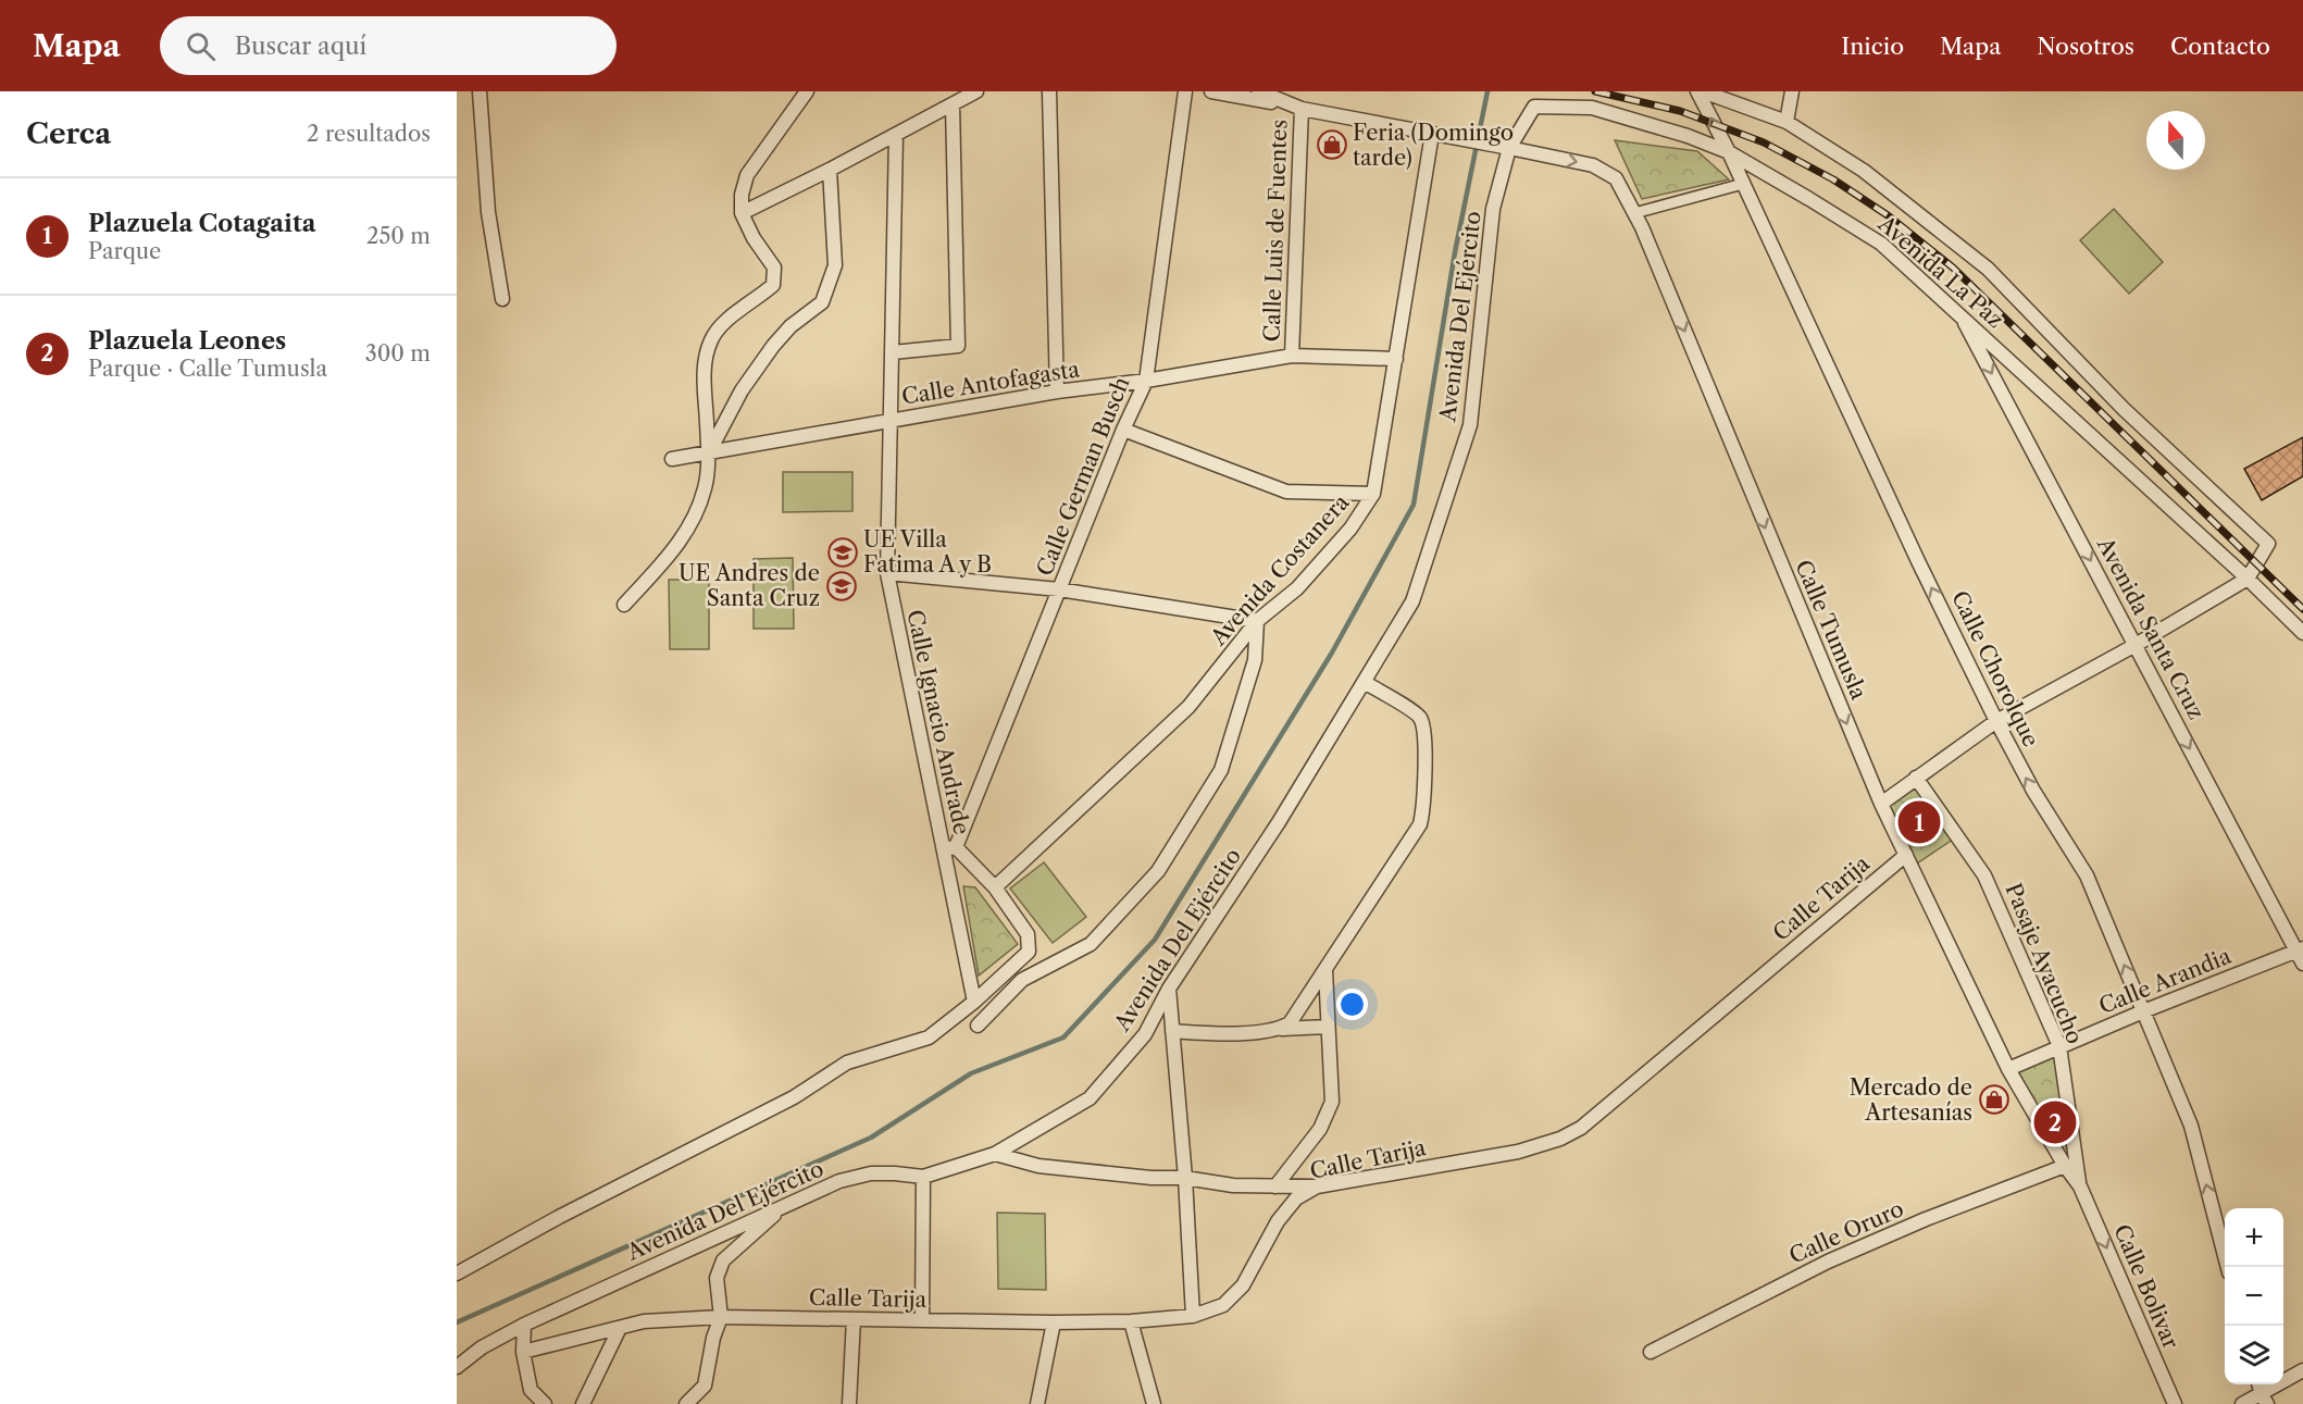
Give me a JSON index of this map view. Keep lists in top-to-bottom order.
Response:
{
  "streets": {
    "street": [
      "Calle Luis de Fuentes",
      "Avenida La Paz",
      "Avenida Del Ejército",
      "Calle Antofagasta",
      "Calle German Busch",
      "Avenida Costanera",
      "Avenida Santa Cruz",
      "Calle Tumusla",
      "Calle Chorolque",
      "Calle Ignacio Andrade",
      "Calle Tarija",
      "Pasaje Ayacucho",
      "Calle Arandia",
      "Calle Oruro",
      "Calle Bolivar"
    ]
  },
  "crossings": [
    ["Calle Luis de Fuentes", "Calle Antofagasta"],
    ["Avenida La Paz", "Avenida Santa Cruz"],
    ["Avenida La Paz", "Calle Chorolque"],
    ["Avenida Del Ejército", "Calle Tumusla"],
    ["Calle Antofagasta", "Calle German Busch"],
    ["Calle Antofagasta", "Avenida Costanera"],
    ["Calle Antofagasta", "Calle Ignacio Andrade"],
    ["Calle German Busch", "Calle Ignacio Andrade"],
    ["Avenida Santa Cruz", "Calle Arandia"],
    ["Calle Tumusla", "Calle Tarija"],
    ["Calle Tumusla", "Pasaje Ayacucho"],
    ["Calle Tumusla", "Calle Arandia"],
    ["Calle Tumusla", "Calle Oruro"],
    ["Calle Tumusla", "Calle Bolivar"],
    ["Calle Chorolque", "Calle Arandia"],
    ["Pasaje Ayacucho", "Calle Arandia"],
    ["Pasaje Ayacucho", "Calle Bolivar"]
  ],
  "one_way": [
    "Avenida Santa Cruz",
    "Calle Tumusla",
    "Calle Chorolque",
    "Calle Bolivar"
  ],
  "places": {
    "shop": ["Feria (Domingo tarde)", "Mercado de Artesanías"],
    "school or university": ["UE Villa Fatima A y B", "UE Andres de Santa Cruz"]
  },
  "north": "top",
  "page": {
    "header": "Mapa",
    "search": "Buscar aquí",
    "nav": [
      "Inicio",
      "Mapa",
      "Nosotros",
      "Contacto"
    ],
    "heading": ["Cerca", "2 resultados"],
    "list": [
      {
        "mark": "1",
        "name": "Plazuela Cotagaita",
        "note": "Parque",
        "value": "250 m"
      },
      {
        "mark": "2",
        "name": "Plazuela Leones",
        "note": "Parque · Calle Tumusla",
        "value": "300 m"
      }
    ],
    "pins": ["1", "2"],
    "map_buttons": ["+", "−"]
  }
}
